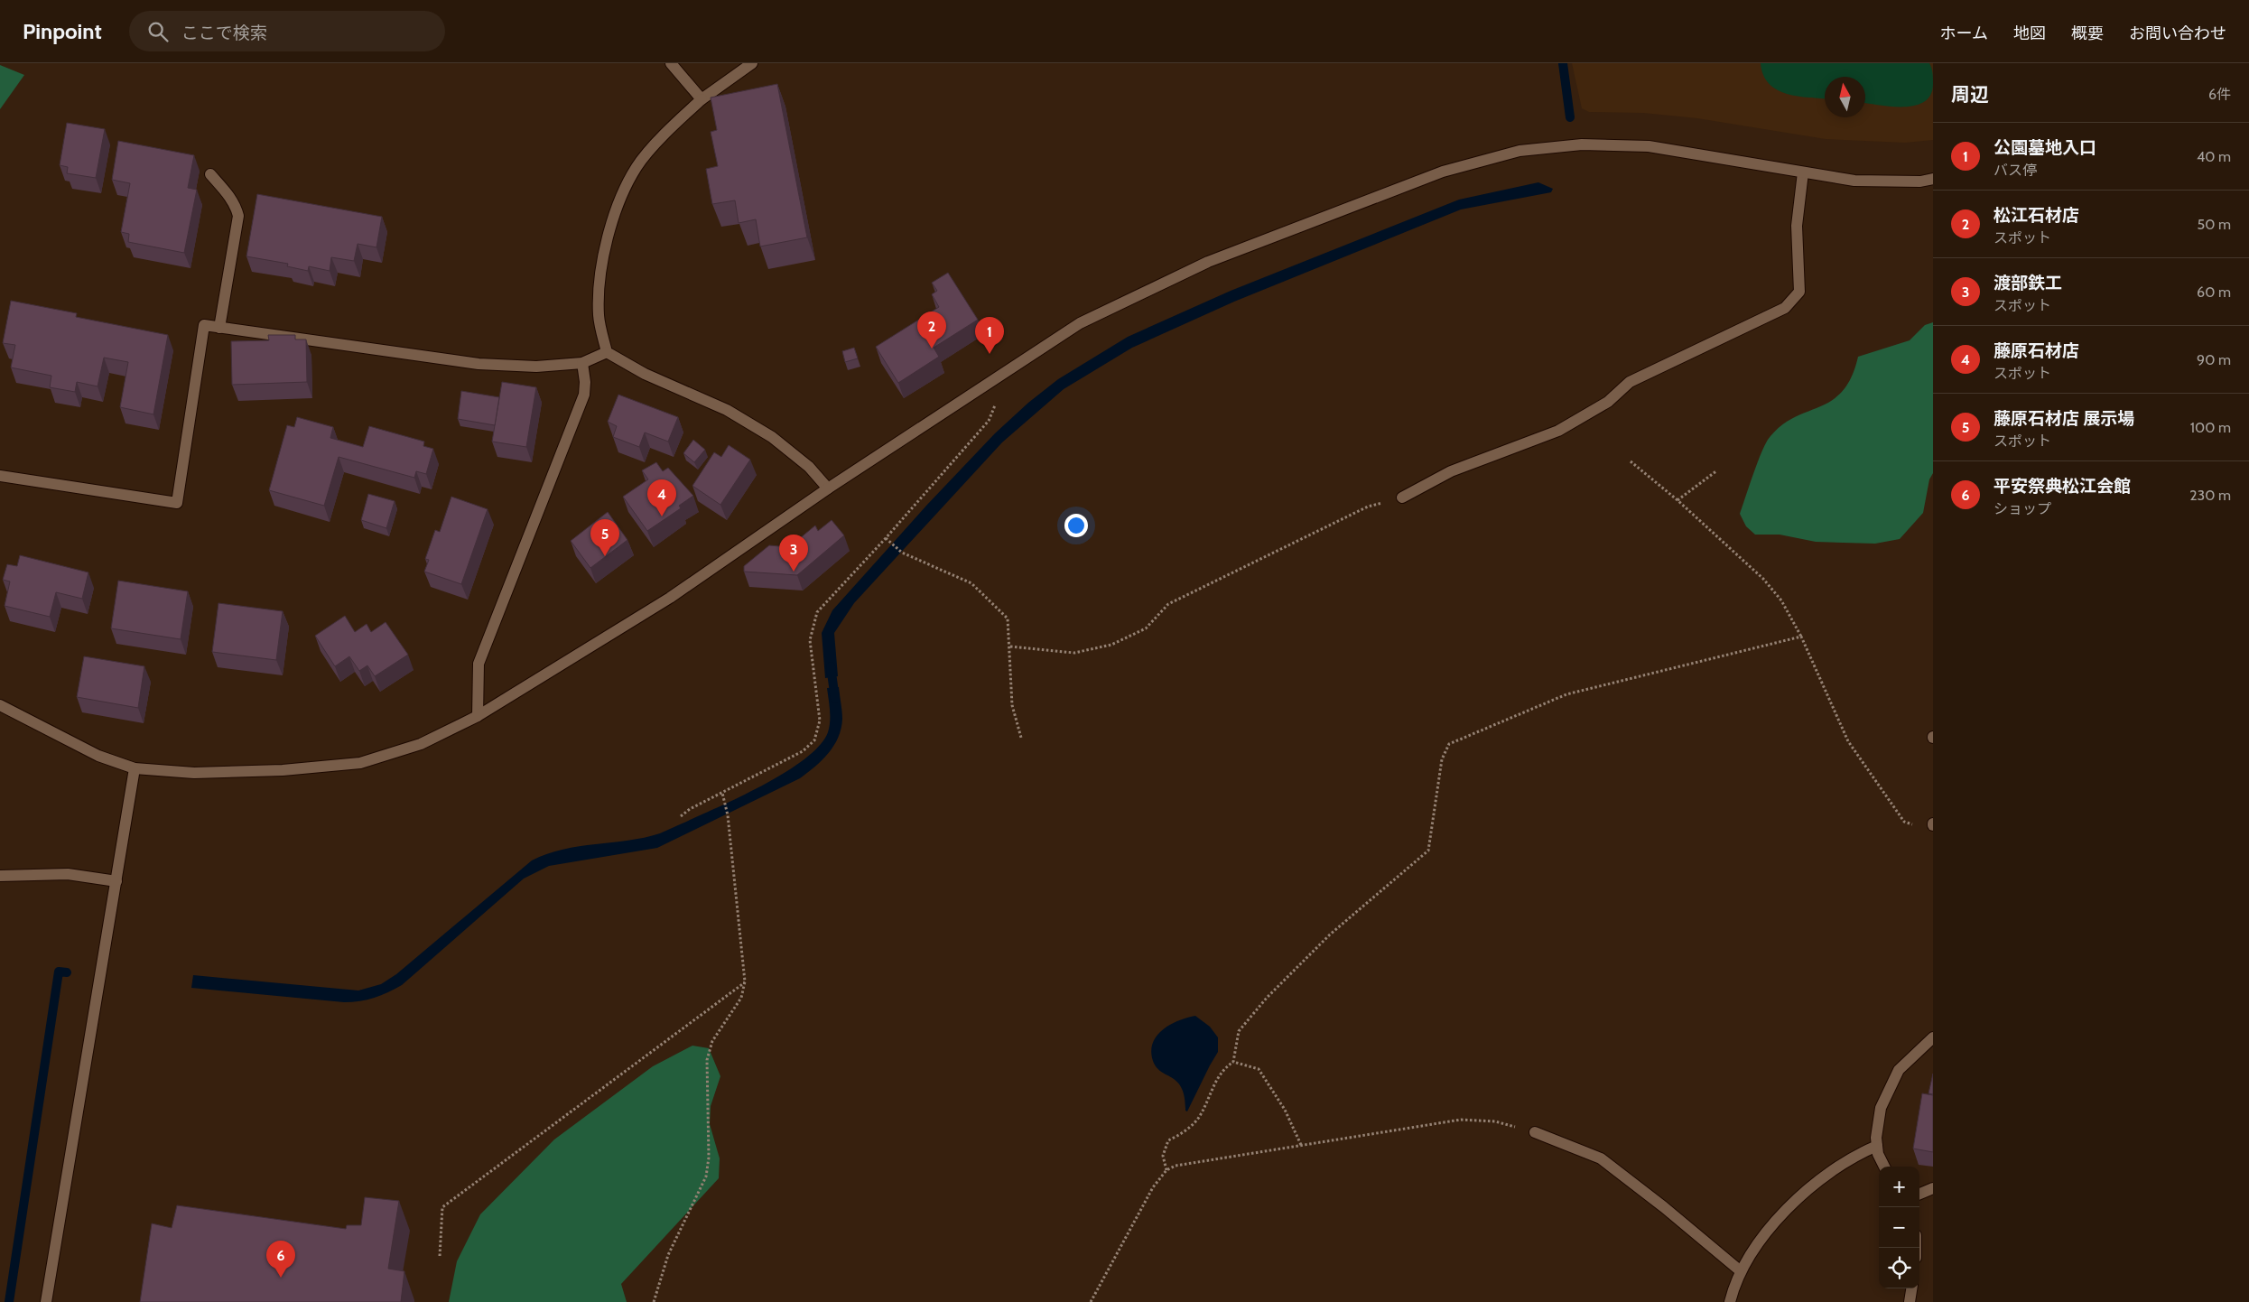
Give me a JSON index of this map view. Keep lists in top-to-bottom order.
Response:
{
  "north": "top",
  "page": {
    "header": "Pinpoint",
    "search": "ここで検索",
    "nav": [
      "ホーム",
      "地図",
      "概要",
      "お問い合わせ"
    ],
    "heading": ["周辺", "6件"],
    "list": [
      {
        "mark": "1",
        "name": "公園墓地入口",
        "note": "バス停",
        "value": "40 m"
      },
      {
        "mark": "2",
        "name": "松江石材店",
        "note": "スポット",
        "value": "50 m"
      },
      {
        "mark": "3",
        "name": "渡部鉄工",
        "note": "スポット",
        "value": "60 m"
      },
      {
        "mark": "4",
        "name": "藤原石材店",
        "note": "スポット",
        "value": "90 m"
      },
      {
        "mark": "5",
        "name": "藤原石材店 展示場",
        "note": "スポット",
        "value": "100 m"
      },
      {
        "mark": "6",
        "name": "平安祭典松江会館",
        "note": "ショップ",
        "value": "230 m"
      }
    ],
    "pins": [
      "2",
      "1",
      "4",
      "5",
      "3",
      "6"
    ],
    "map_buttons": ["+", "−"]
  }
}
